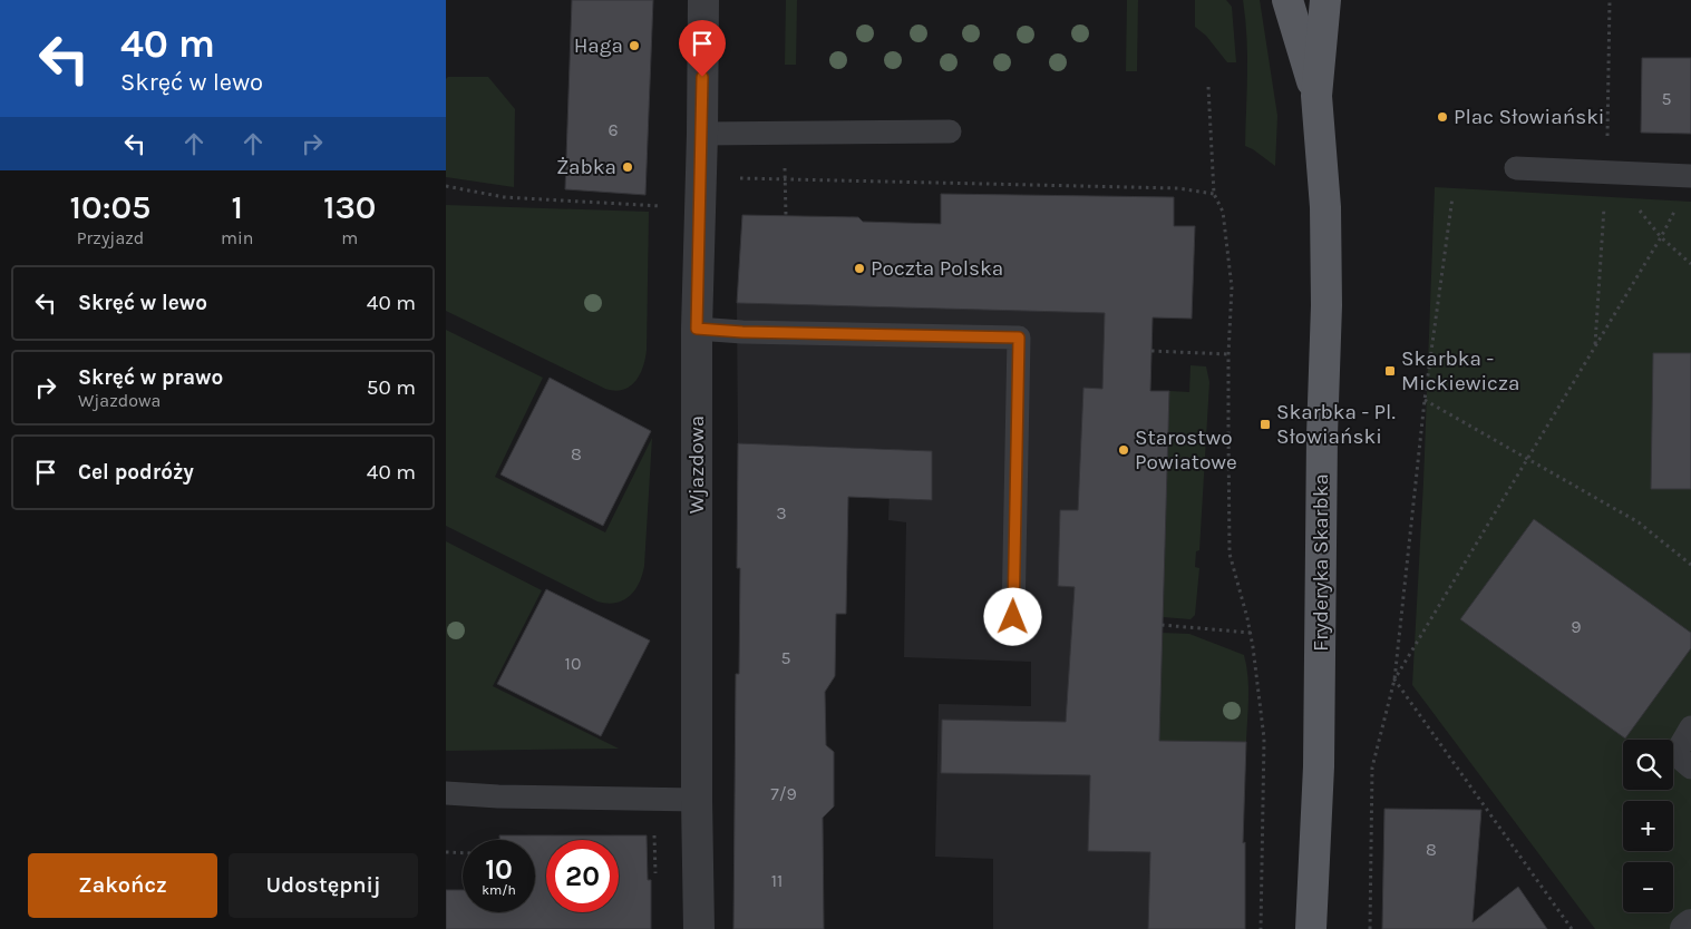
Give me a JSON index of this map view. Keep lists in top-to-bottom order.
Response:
{
  "streets": {
    "main road": ["Fryderyka Skarbka"],
    "street": ["Wjazdowa"]
  },
  "places": {
    "other": [
      "Haga",
      "Plac Słowiański",
      "Żabka",
      "Poczta Polska",
      "Starostwo Powiatowe"
    ],
    "transit": ["Skarbka - Mickiewicza", "Skarbka - Pl. Słowiański"]
  },
  "house_numbers": [
    "5",
    "6",
    "8",
    "3",
    "9",
    "5",
    "10",
    "7/9",
    "8",
    "11"
  ],
  "page": {
    "turn": ["40 m", "Skręć w lewo"],
    "eta": [
      "10:05",
      "Przyjazd",
      "1",
      "min",
      "130",
      "m"
    ],
    "list": [
      {
        "name": "Skręć w lewo",
        "value": "40 m"
      },
      {
        "name": "Skręć w prawo",
        "note": "Wjazdowa",
        "value": "50 m"
      },
      {
        "name": "Cel podróży",
        "value": "40 m"
      }
    ],
    "map_buttons": ["+", "−"],
    "speed": "10 km/h",
    "limit": "20",
    "buttons": ["Zakończ", "Udostępnij"]
  }
}
